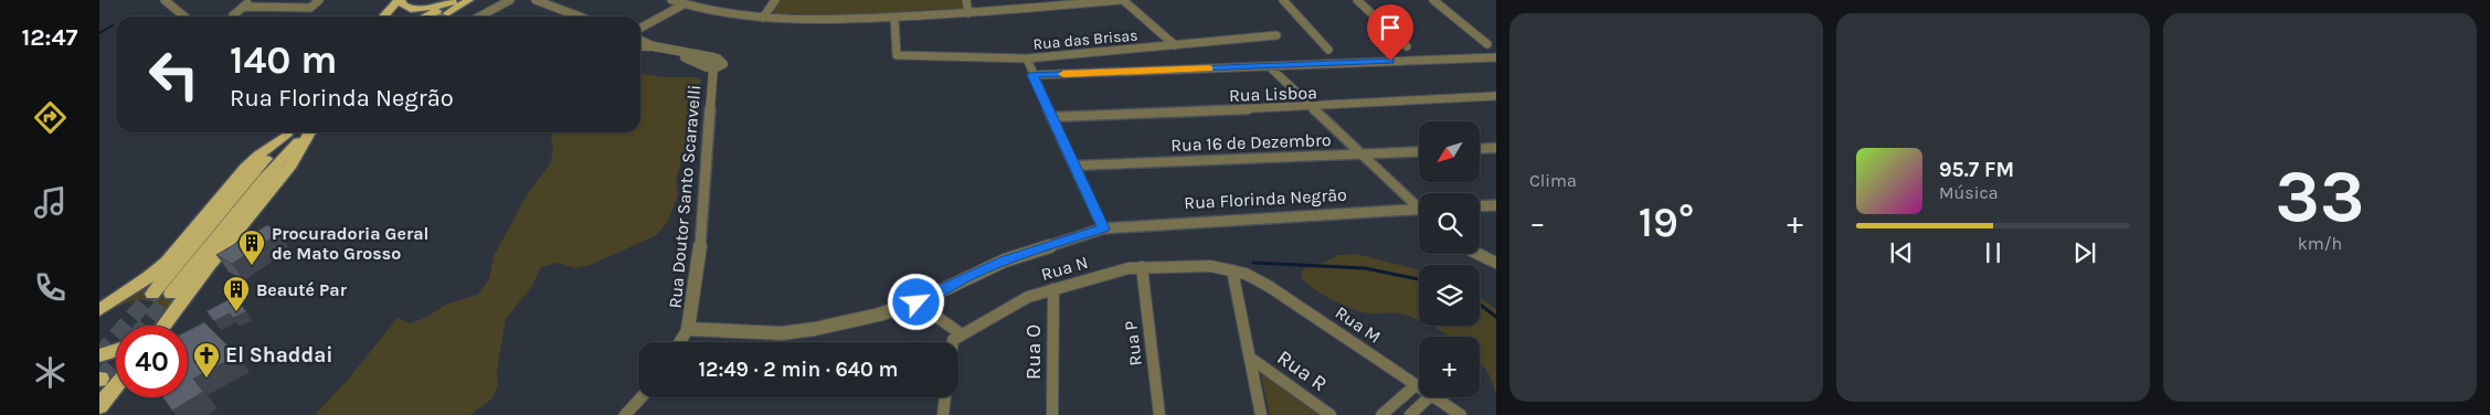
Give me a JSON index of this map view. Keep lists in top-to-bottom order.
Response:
{
  "streets": {
    "street": [
      "Rua das Brisas",
      "Rua Lisboa",
      "Rua 16 de Dezembro",
      "Rua Doutor Santo Scaravelli",
      "Rua Florinda Negrão",
      "Rua N",
      "Rua M",
      "Rua P",
      "Rua O",
      "Rua R"
    ]
  },
  "crossings": [
    ["Rua Doutor Santo Scaravelli", "Rua Florinda Negrão"],
    ["Rua N", "Rua M"],
    ["Rua N", "Rua P"],
    ["Rua N", "Rua O"]
  ],
  "places": {
    "building": ["Procuradoria Geral de Mato Grosso", "Beauté Par"],
    "church": ["El Shaddai"]
  },
  "north": "bottom left",
  "page": {
    "tabs": "12:47",
    "tile": [
      "Clima",
      ["33", "km/h"]
    ],
    "turn": ["140 m", "Rua Florinda Negrão"],
    "map_buttons": "+",
    "song": ["95.7 FM", "Música"],
    "heat": ["−", "19°", "+"],
    "limit": "40",
    "trip": "12:49 · 2 min · 640 m"
  }
}
